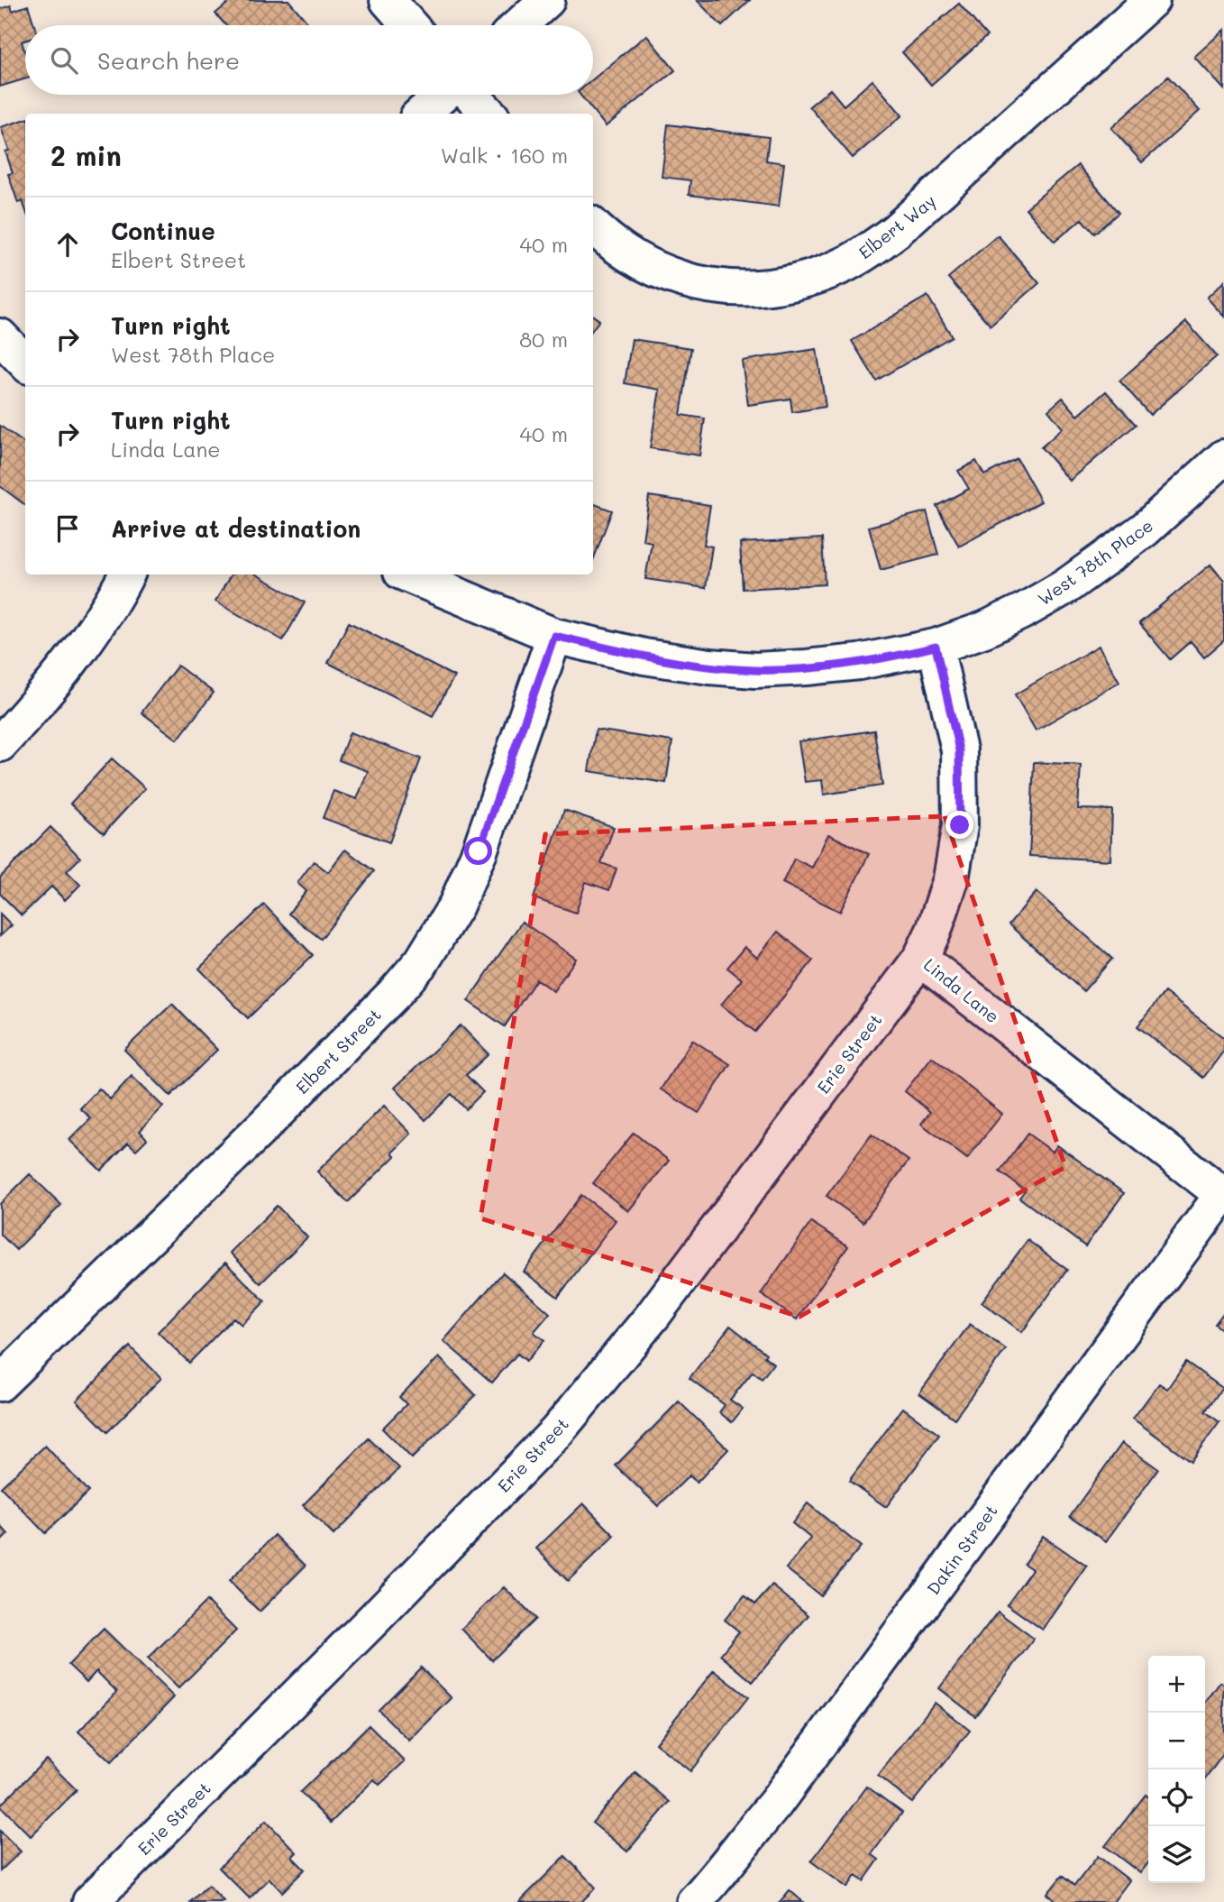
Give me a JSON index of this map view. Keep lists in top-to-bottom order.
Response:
{
  "streets": {
    "street": [
      "Elbert Way",
      "West 78th Place",
      "Linda Lane",
      "Elbert Street",
      "Erie Street",
      "Dakin Street"
    ]
  },
  "crossings": [
    ["West 78th Place", "Linda Lane"],
    ["West 78th Place", "Elbert Street"],
    ["Linda Lane", "Erie Street"],
    ["Linda Lane", "Dakin Street"]
  ],
  "page": {
    "search": "Search here",
    "heading": ["2 min", "Walk · 160 m"],
    "list": [
      ["Continue", "Elbert Street", "40 m"],
      ["Turn right", "West 78th Place", "80 m"],
      ["Turn right", "Linda Lane", "40 m"],
      "Arrive at destination"
    ],
    "map_buttons": ["+", "−"]
  }
}
